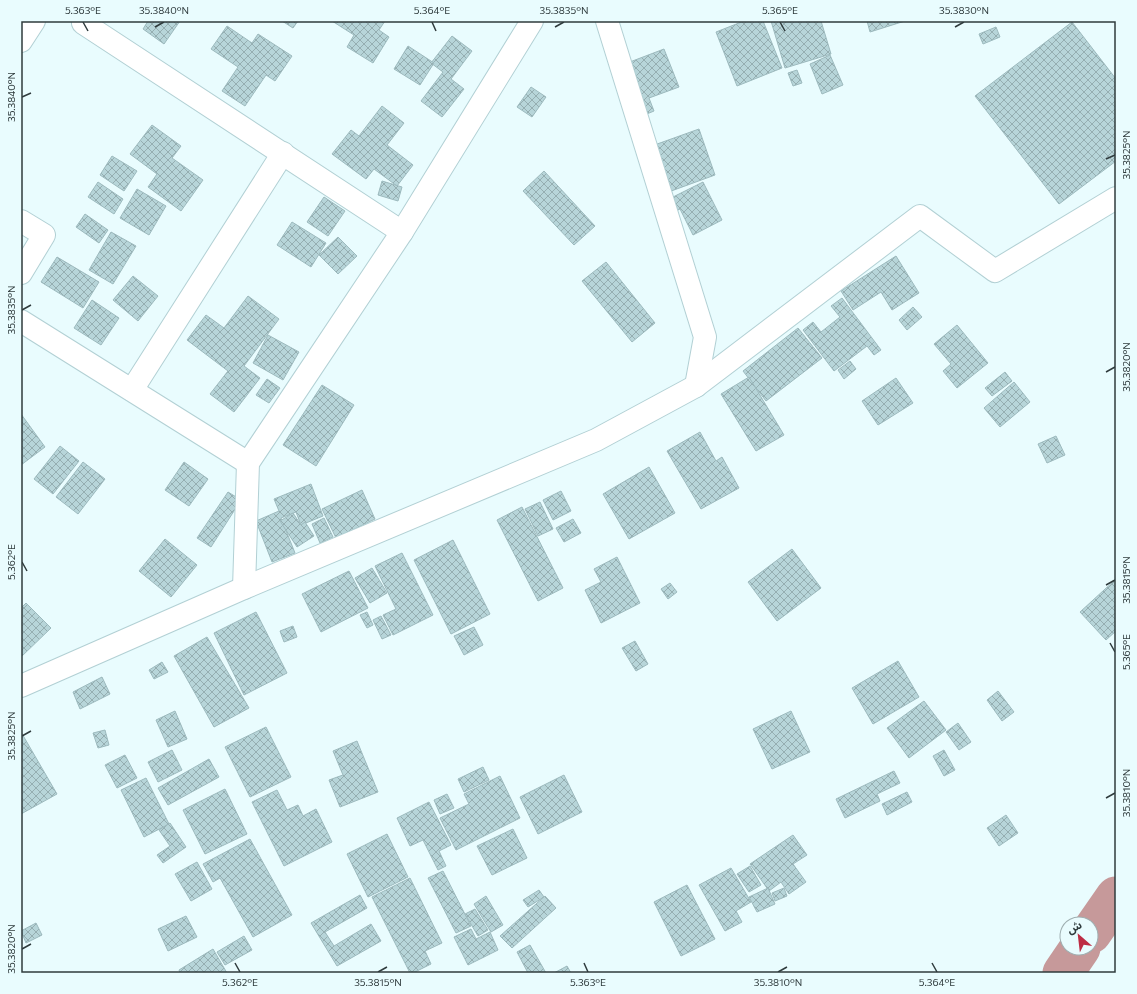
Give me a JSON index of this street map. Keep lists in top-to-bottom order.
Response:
{
  "north": "top left",
  "coordinates": [
    "5.363°E",
    "35.3840°N",
    "5.364°E",
    "35.3835°N",
    "5.365°E",
    "35.3830°N",
    "35.3825°N",
    "35.3820°N",
    "5.362°E",
    "35.3815°N",
    "35.3810°N"
  ]
}
